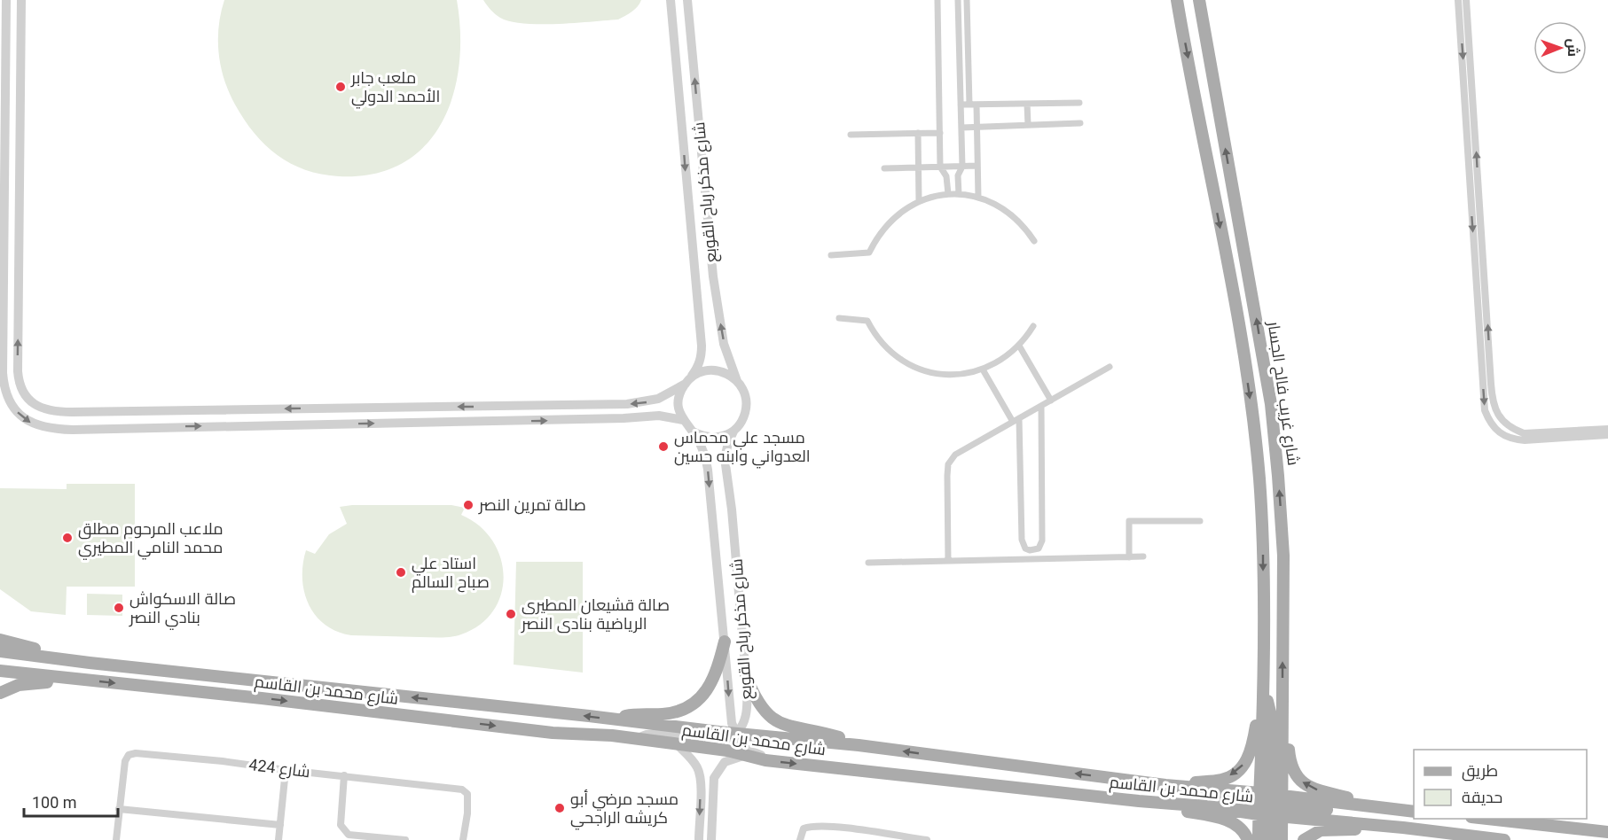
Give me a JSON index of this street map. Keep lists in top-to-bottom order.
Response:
{
  "streets": {
    "main road": ["شارع غريب فالح الجسار", "شارع محمد بن القاسم"],
    "street": ["شارع مذكر رباح القوبع", "شارع 424"]
  },
  "crossings": [
    ["شارع مذكر رباح القوبع", "شارع محمد بن القاسم"],
    ["شارع غريب فالح الجسار", "شارع محمد بن القاسم"]
  ],
  "places": [
    "ملعب جابر الأحمد الدولي",
    "مسجد علي محماس العدواني وابنه حسين",
    "صالة تمرين النصر",
    "ملاعب المرحوم مطلق محمد النامي المطيري",
    "استاد علي صباح السالم",
    "صالة الاسكواش بنادي النصر",
    "صالة قشيعان المطيرى الرياضية بنادى النصر",
    "مسجد مرضي أبو كريشه الراجحي"
  ],
  "legend": ["طريق", "حديقة"],
  "scale_bar": "100 m",
  "north": "right"
}
